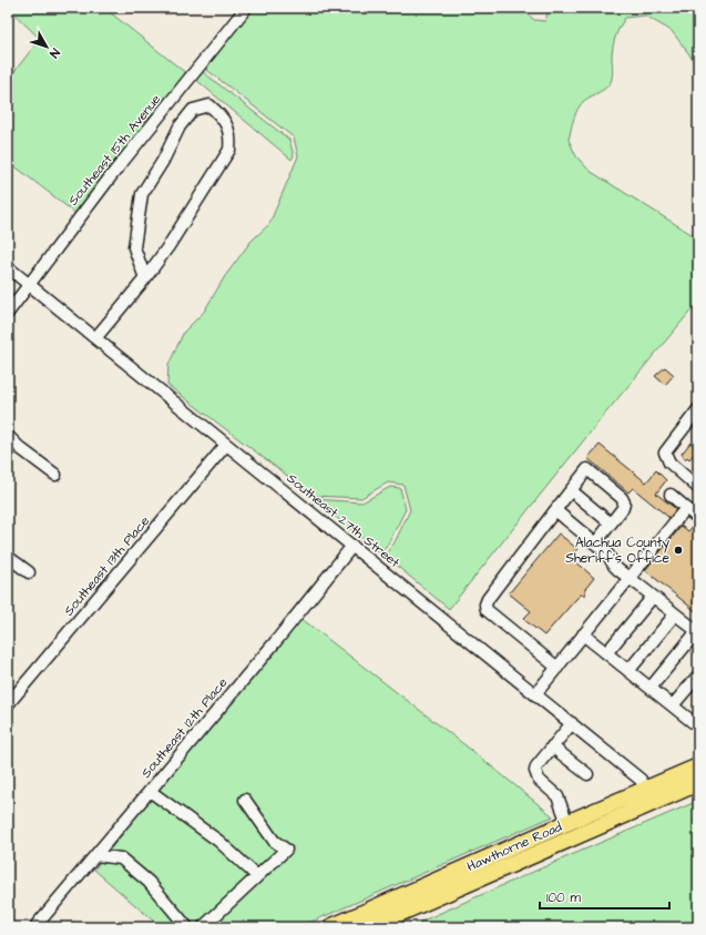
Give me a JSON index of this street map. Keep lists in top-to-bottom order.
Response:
{
  "streets": {
    "highway": ["Hawthorne Road"],
    "street": [
      "Southeast 15th Avenue",
      "Southeast 27th Street",
      "Southeast 13th Place",
      "Southeast 12th Place"
    ]
  },
  "crossings": [
    ["Southeast 15th Avenue", "Southeast 27th Street"],
    ["Southeast 27th Street", "Southeast 13th Place"],
    ["Southeast 27th Street", "Southeast 12th Place"],
    ["Southeast 27th Street", "Hawthorne Road"]
  ],
  "places": ["Alachua County Sheriff's Office"],
  "scale_bar": "100 m",
  "north": "bottom right"
}
